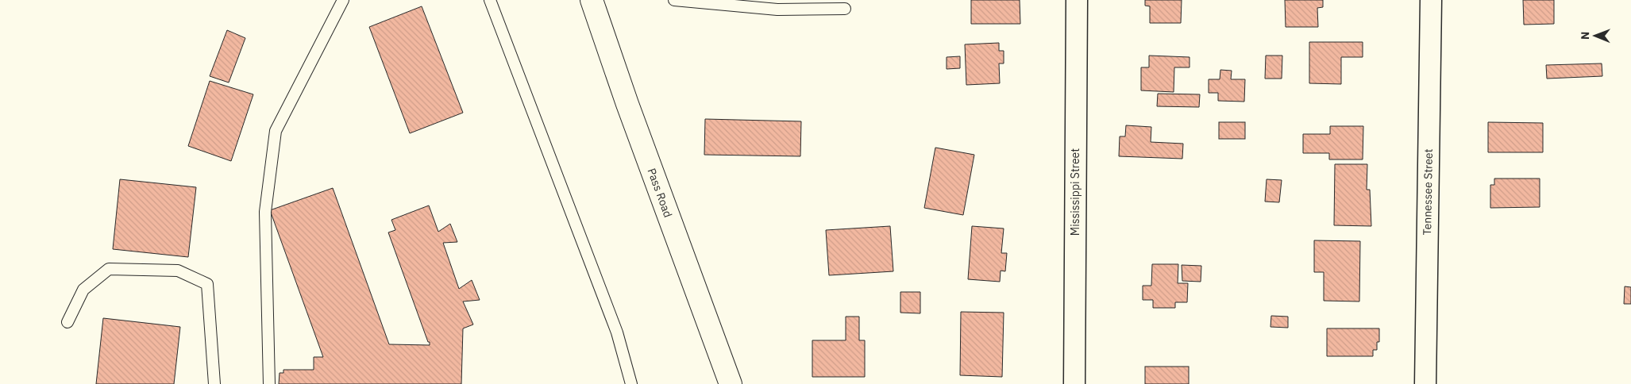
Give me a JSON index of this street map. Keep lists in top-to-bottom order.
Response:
{
  "streets": {
    "main road": ["Pass Road"],
    "street": ["Mississippi Street", "Tennessee Street"]
  },
  "north": "left"
}
